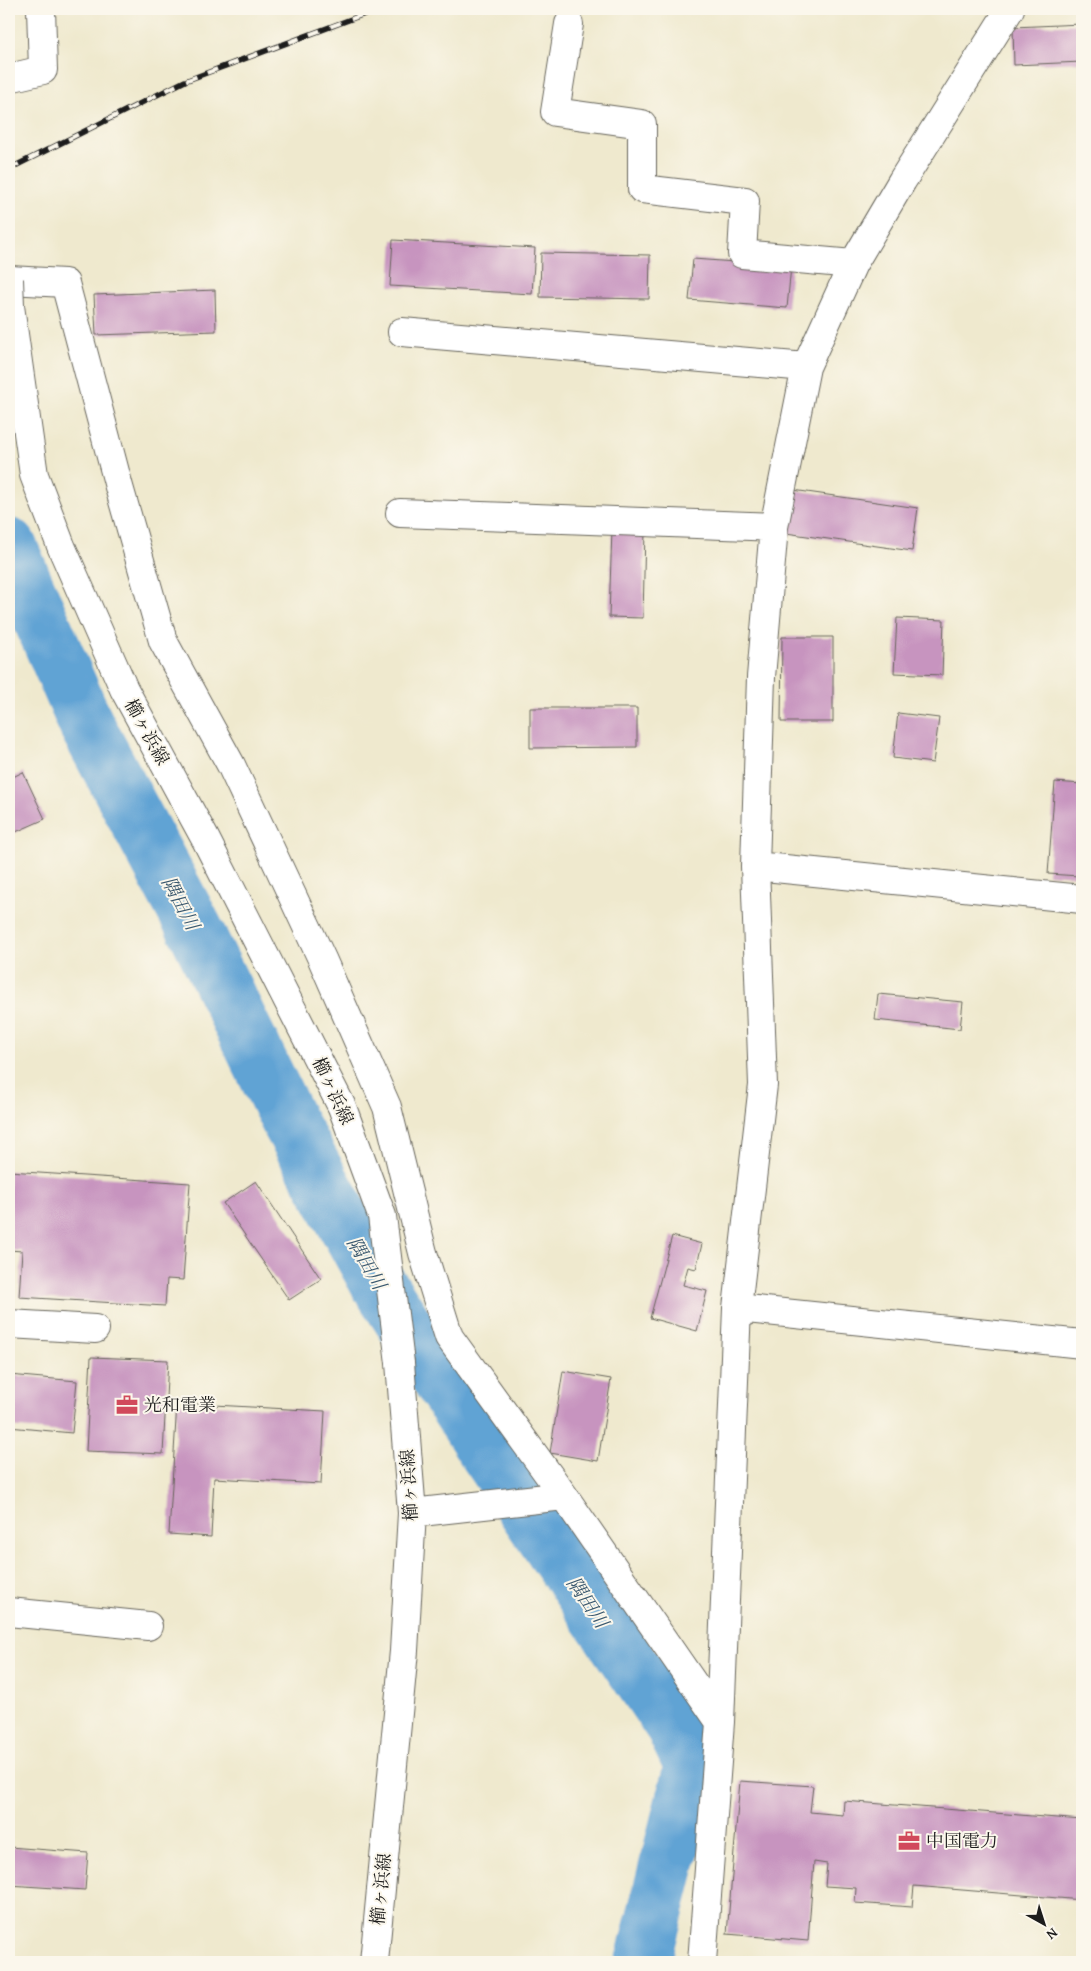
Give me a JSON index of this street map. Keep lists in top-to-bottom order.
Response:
{
  "streets": {
    "street": ["櫛ヶ浜線"]
  },
  "water": ["隅田川"],
  "places": {
    "office": ["光和電業", "中国電力"]
  },
  "north": "bottom right"
}
